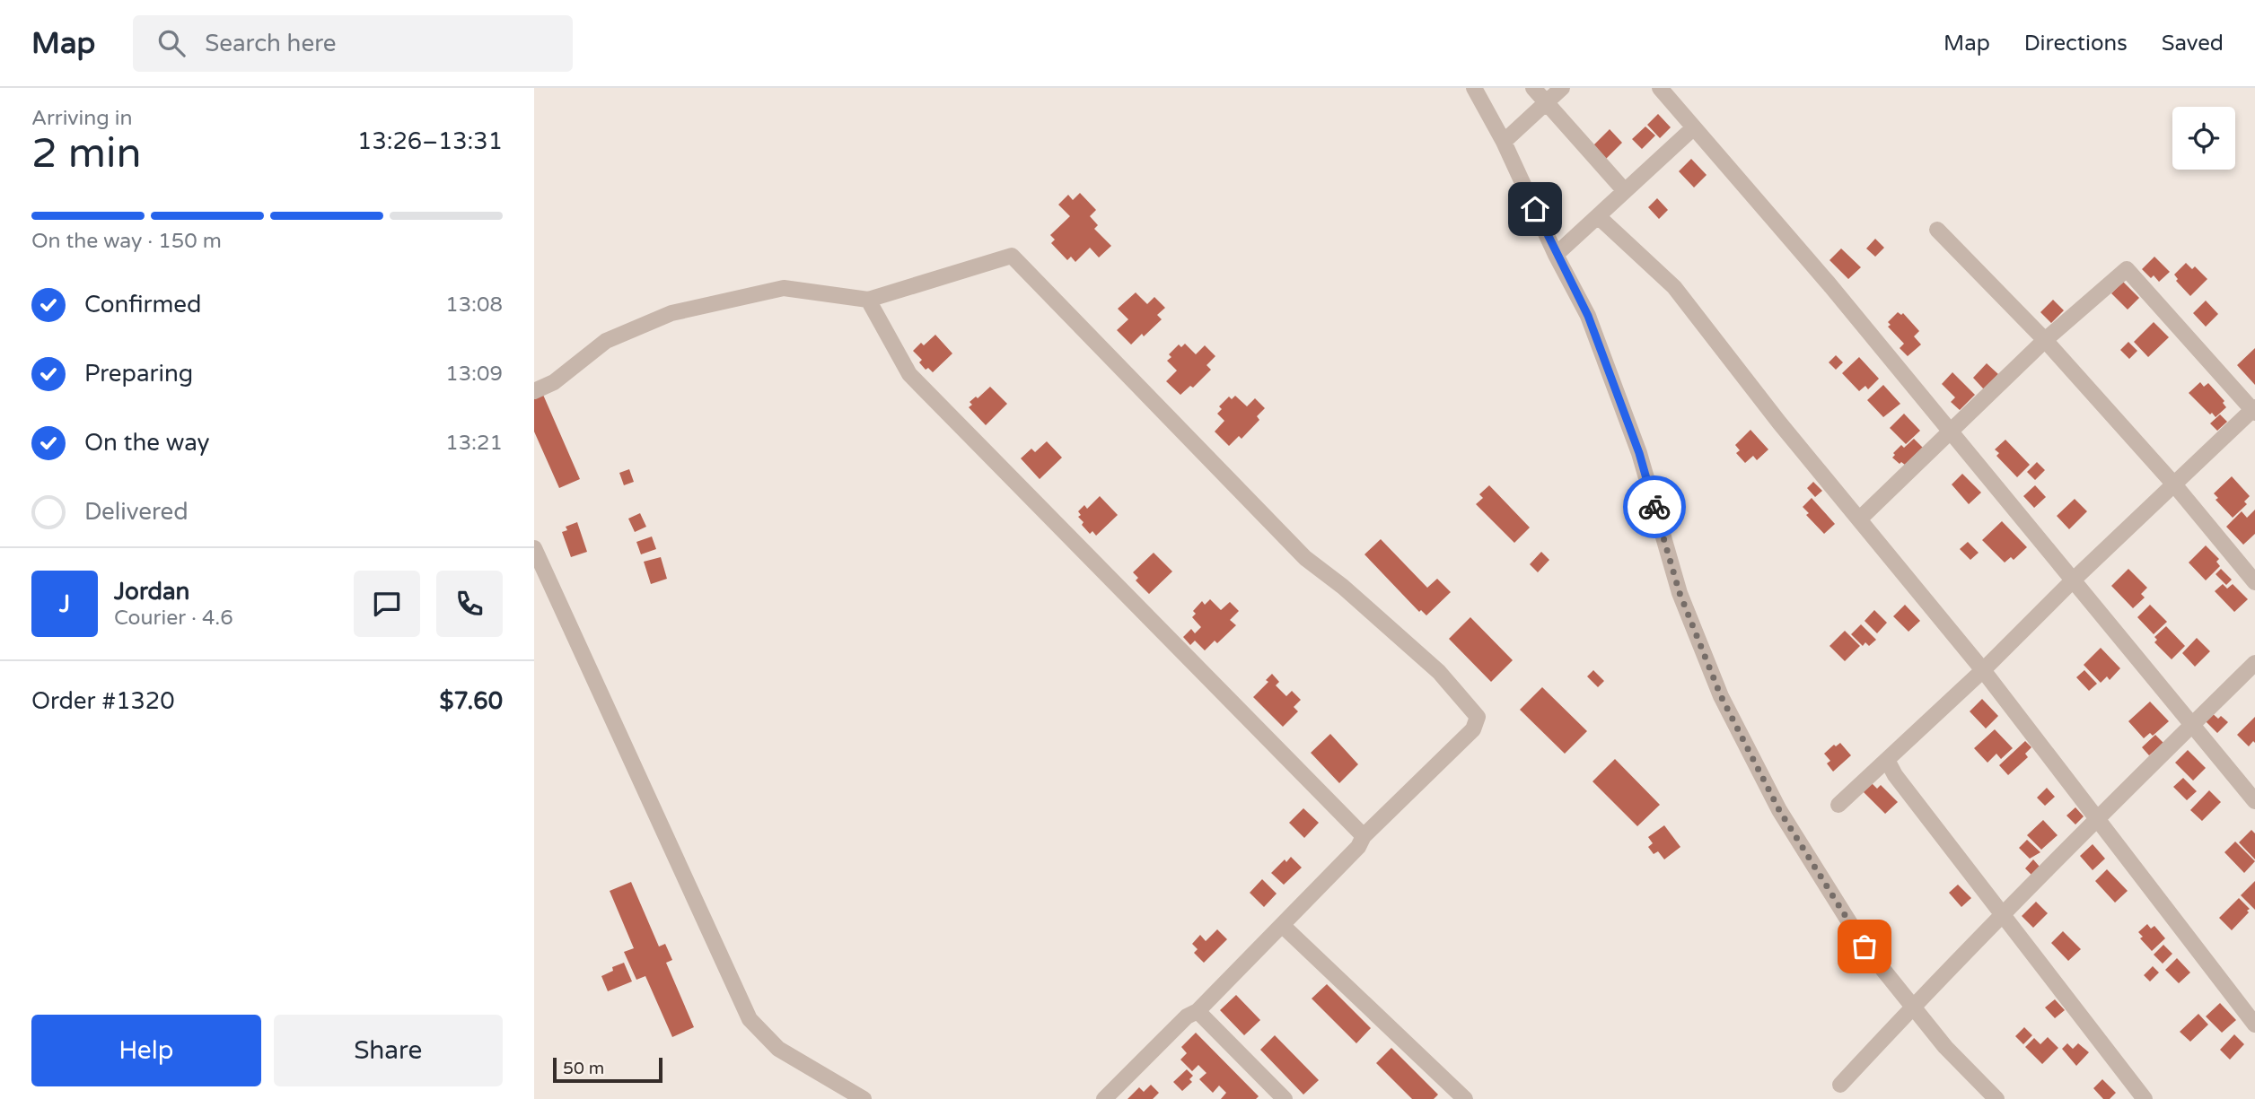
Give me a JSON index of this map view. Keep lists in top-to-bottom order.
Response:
{
  "scale_bar": "50 m",
  "page": {
    "header": "Map",
    "search": "Search here",
    "nav": ["Map", "Directions", "Saved"],
    "heading": ["2 min", "Arriving in", "13:26–13:31"],
    "panel": [
      "Jordan",
      "Courier · 4.6",
      "Order #1320",
      "$7.60"
    ],
    "bar": "On the way · 150 m",
    "list": [
      ["Confirmed", "13:08"],
      ["Preparing", "13:09"],
      ["On the way", "13:21"],
      "Delivered"
    ],
    "round": "J",
    "buttons": ["Help", "Share"],
    "scale": "50 m"
  }
}
